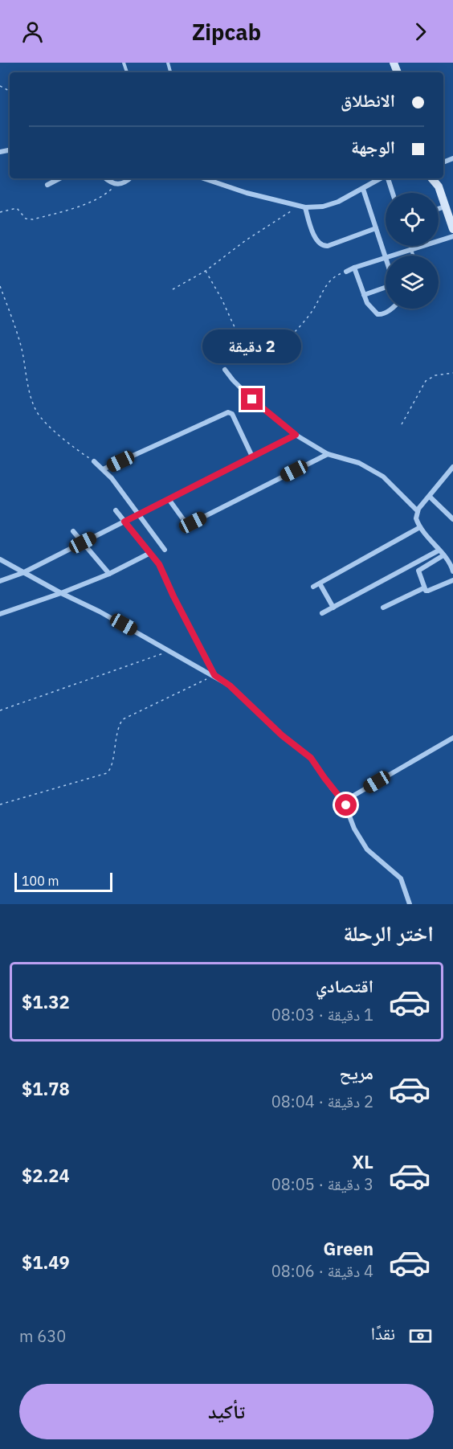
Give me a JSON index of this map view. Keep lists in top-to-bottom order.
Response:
{
  "scale_bar": "100 m",
  "page": {
    "header": "Zipcab",
    "banner": ["الانطلاق", "الوجهة"],
    "bubble": "2 دقيقة",
    "scale": "100 m",
    "heading": "اختر الرحلة",
    "list": [
      {
        "name": "اقتصادي",
        "note": "1 دقيقة · 08:03",
        "value": "$1.32"
      },
      {
        "name": "مريح",
        "note": "2 دقيقة · 08:04",
        "value": "$1.78"
      },
      {
        "name": "XL",
        "note": "3 دقيقة · 08:05",
        "value": "$2.24"
      },
      {
        "name": "Green",
        "note": "4 دقيقة · 08:06",
        "value": "$1.49"
      }
    ],
    "pay": ["نقدًا", "630 m"],
    "buttons": "تأكيد"
  }
}
